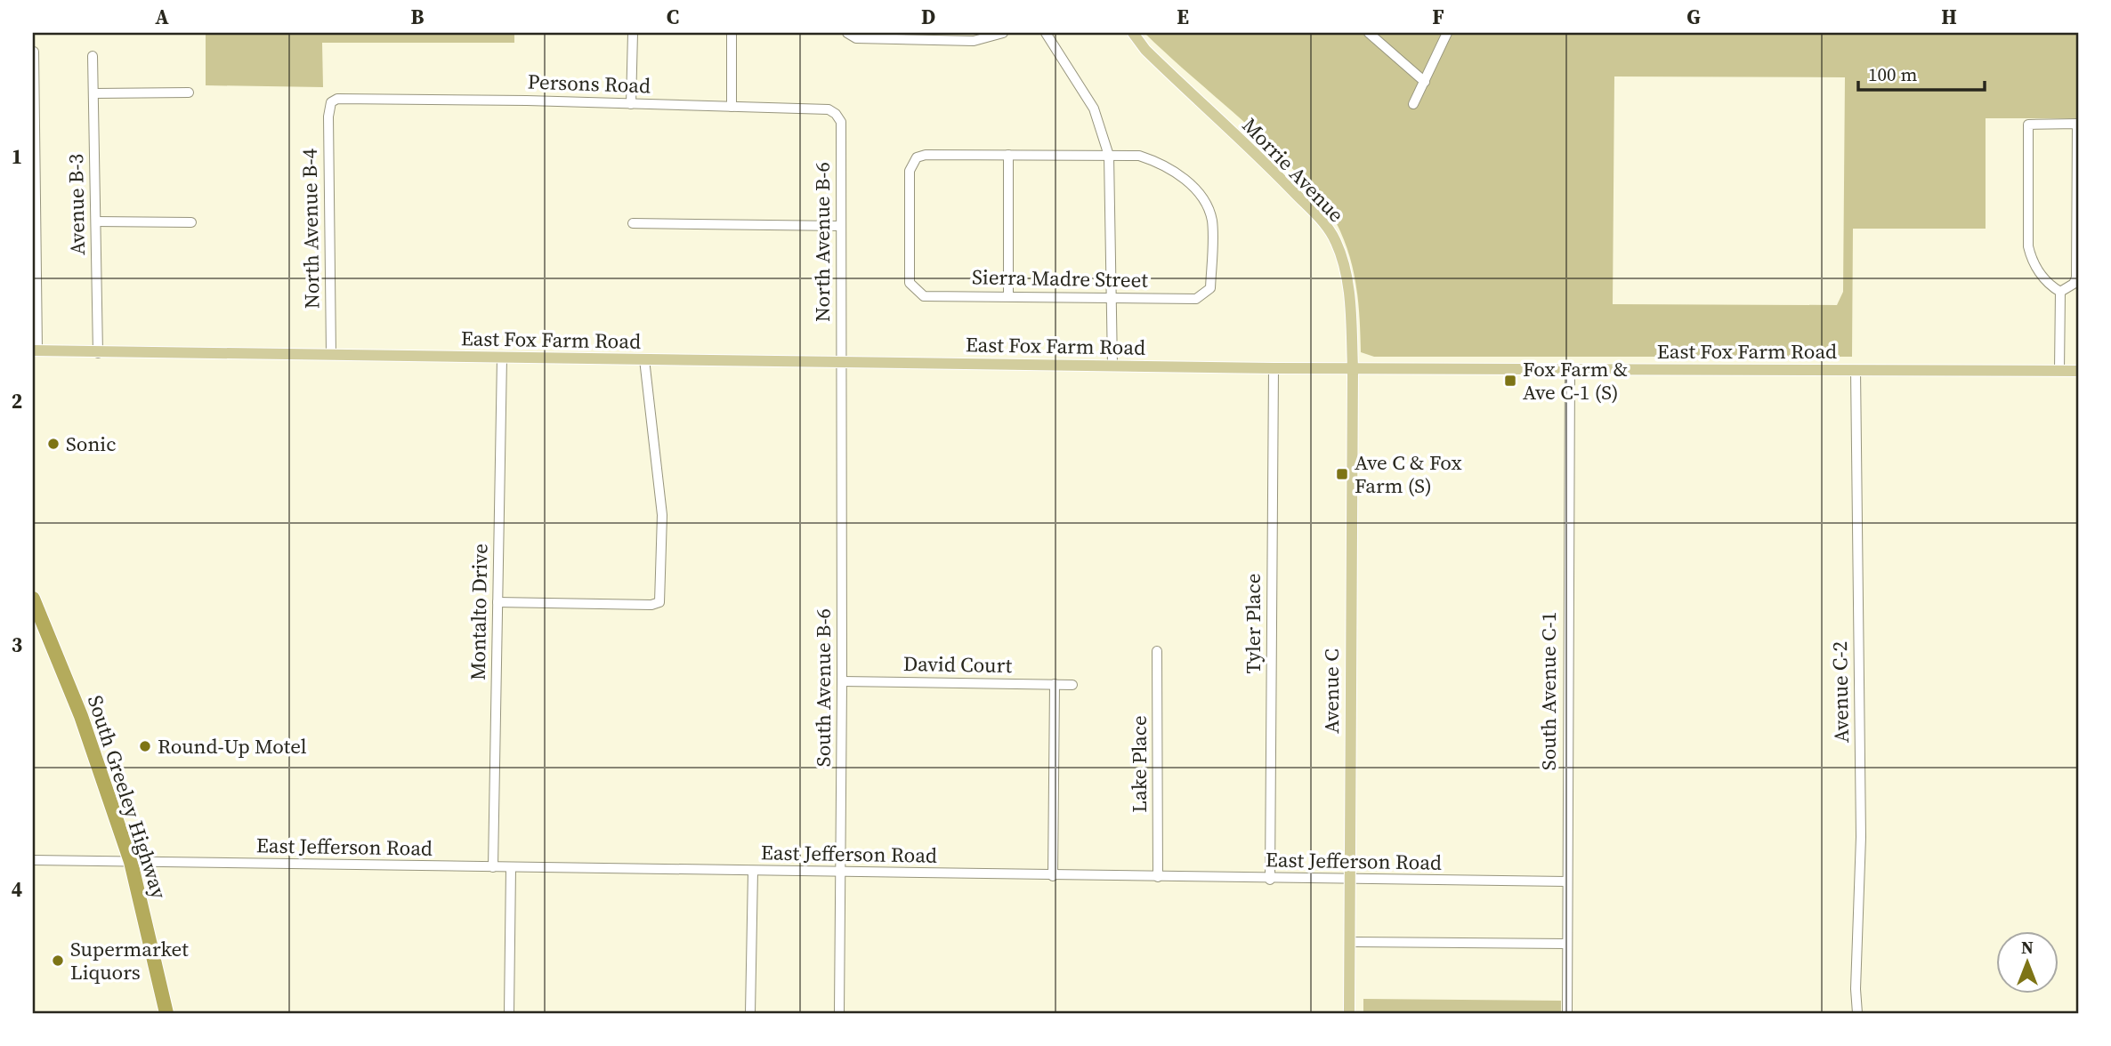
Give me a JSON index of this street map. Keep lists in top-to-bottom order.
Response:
{
  "streets": {
    "highway": ["South Greeley Highway"],
    "main road": ["Morrie Avenue", "East Fox Farm Road", "Avenue C"],
    "street": [
      "Persons Road",
      "Avenue B-3",
      "North Avenue B-4",
      "North Avenue B-6",
      "Sierra Madre Street",
      "Montalto Drive",
      "Tyler Place",
      "David Court",
      "South Avenue B-6",
      "South Avenue C-1",
      "Avenue C-2",
      "Lake Place",
      "East Jefferson Road"
    ]
  },
  "crossings": [
    ["Persons Road", "North Avenue B-4"],
    ["Persons Road", "North Avenue B-6"],
    ["Morrie Avenue", "East Fox Farm Road"],
    ["Morrie Avenue", "Avenue C"],
    ["Avenue B-3", "East Fox Farm Road"],
    ["North Avenue B-4", "East Fox Farm Road"],
    ["North Avenue B-6", "East Fox Farm Road"],
    ["North Avenue B-6", "South Avenue B-6"],
    ["East Fox Farm Road", "Montalto Drive"],
    ["East Fox Farm Road", "Tyler Place"],
    ["East Fox Farm Road", "South Avenue B-6"],
    ["East Fox Farm Road", "Avenue C"],
    ["East Fox Farm Road", "South Avenue C-1"],
    ["East Fox Farm Road", "Avenue C-2"],
    ["Montalto Drive", "East Jefferson Road"],
    ["Tyler Place", "East Jefferson Road"],
    ["David Court", "South Avenue B-6"],
    ["South Avenue B-6", "East Jefferson Road"],
    ["Avenue C", "East Jefferson Road"],
    ["South Avenue C-1", "East Jefferson Road"],
    ["Lake Place", "East Jefferson Road"],
    ["South Greeley Highway", "East Jefferson Road"]
  ],
  "places": {
    "transit": ["Fox Farm & Ave C-1 (S)", "Ave C & Fox Farm (S)"],
    "other": ["Sonic", "Round-Up Motel", "Supermarket Liquors"]
  },
  "scale_bar": "100 m",
  "north": "top",
  "grid": {
    "columns": [
      "A",
      "B",
      "C",
      "D",
      "E",
      "F",
      "G",
      "H"
    ],
    "rows": [
      "1",
      "2",
      "3",
      "4"
    ]
  }
}
